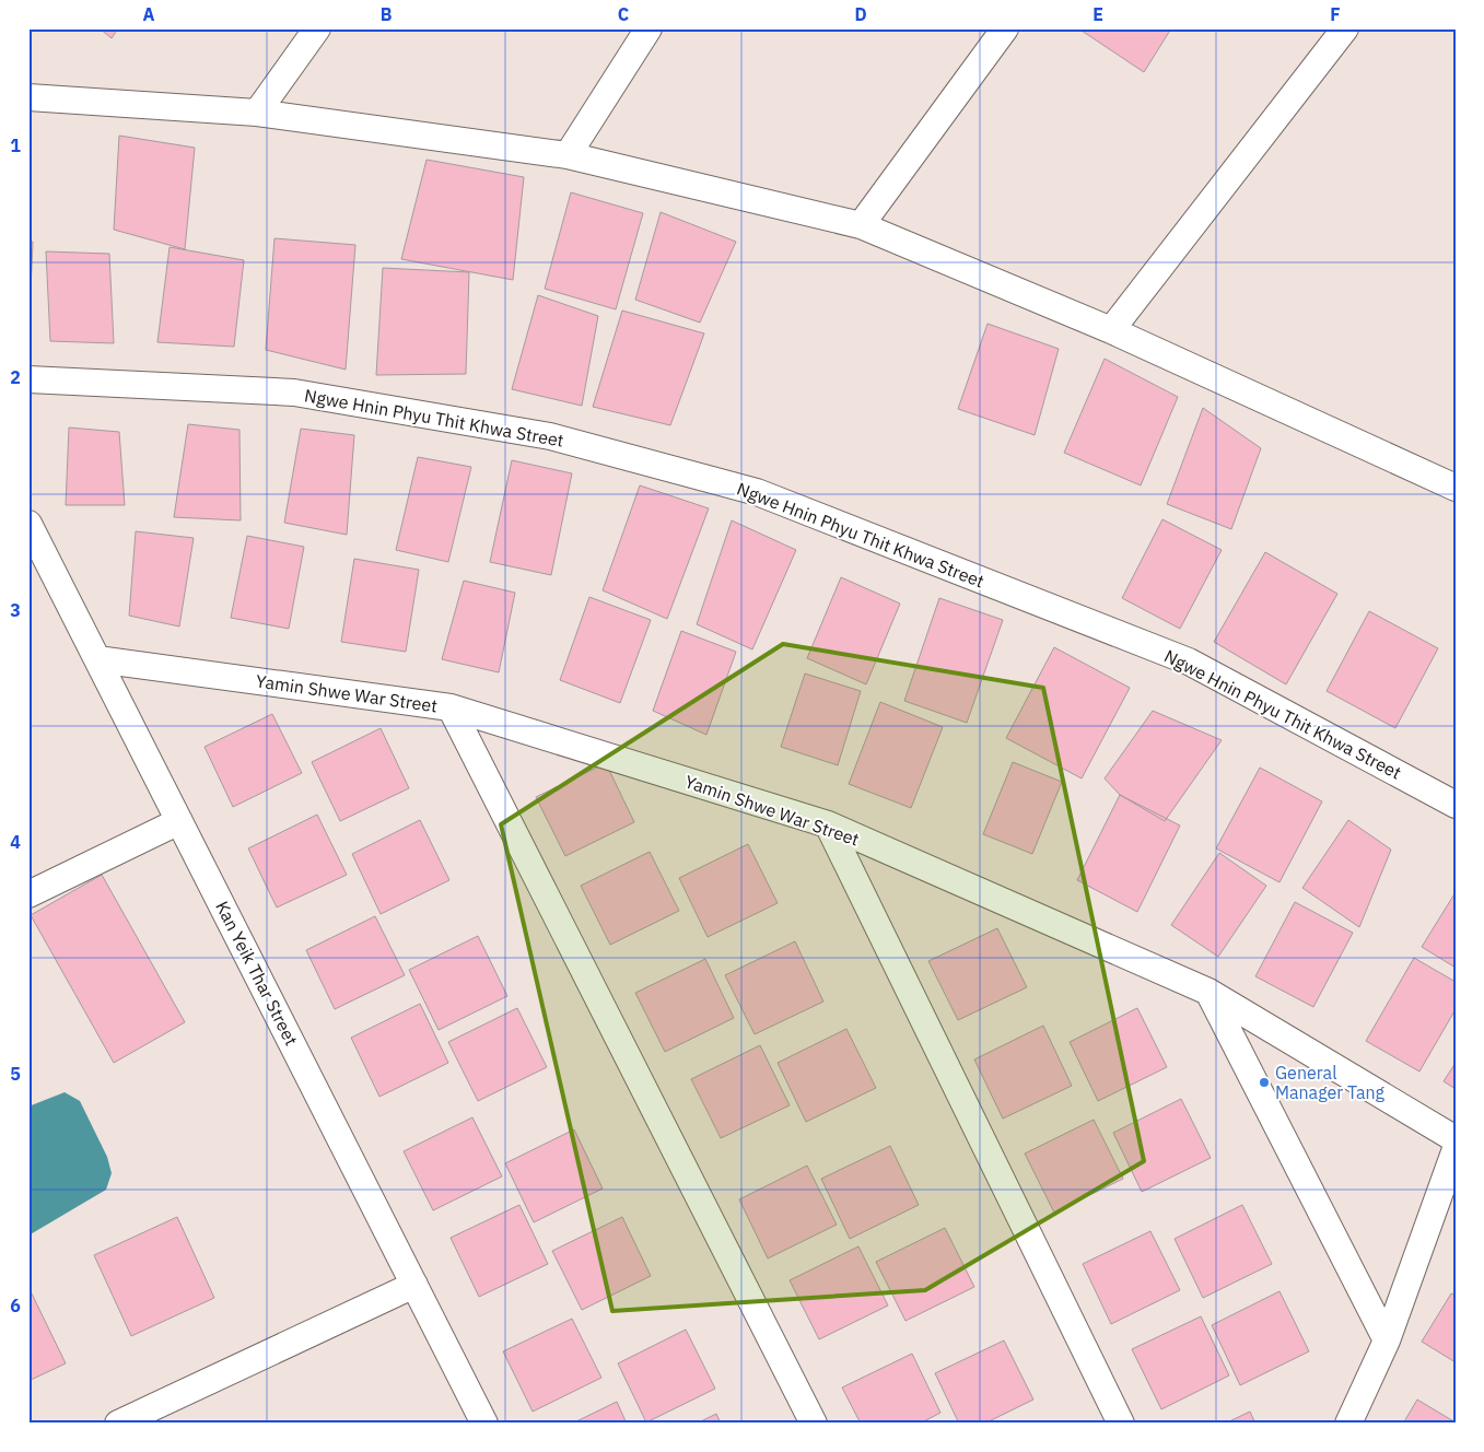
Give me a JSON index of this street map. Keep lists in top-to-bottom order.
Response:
{
  "streets": {
    "street": ["Ngwe Hnin Phyu Thit Khwa Street", "Yamin Shwe War Street", "Kan Yeik Thar Street"]
  },
  "crossings": [
    ["Yamin Shwe War Street", "Kan Yeik Thar Street"]
  ],
  "places": ["General Manager Tang"],
  "grid": {
    "columns": [
      "A",
      "B",
      "C",
      "D",
      "E",
      "F"
    ],
    "rows": [
      "1",
      "2",
      "3",
      "4",
      "5",
      "6"
    ]
  }
}
